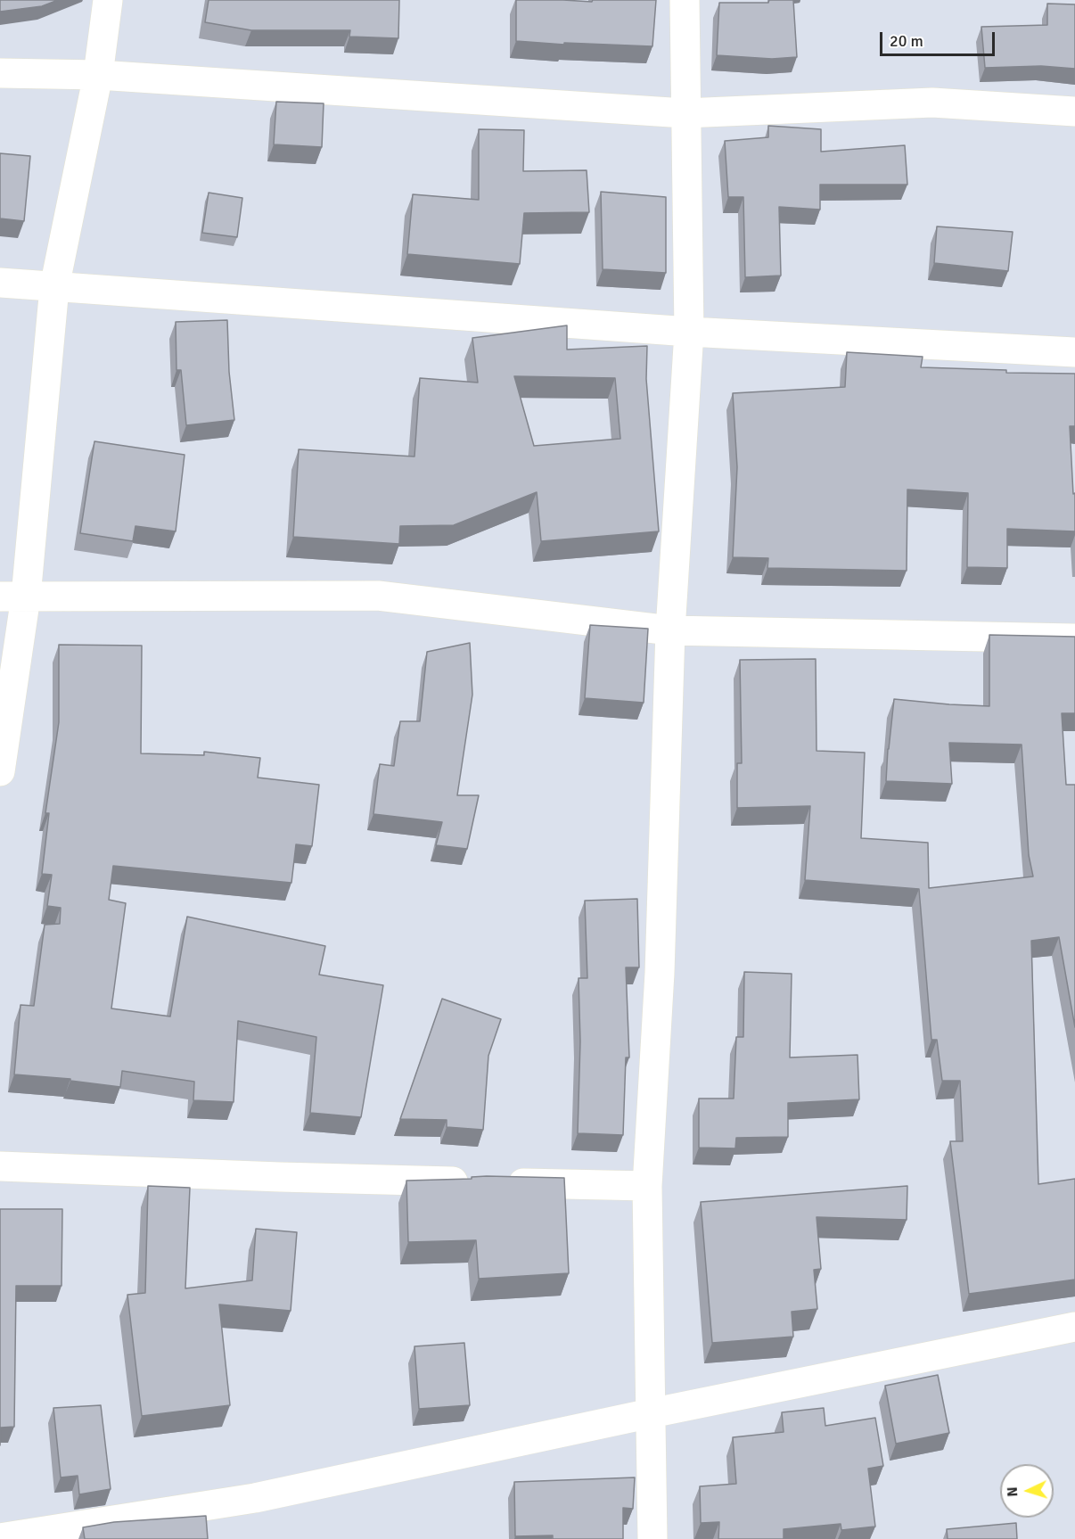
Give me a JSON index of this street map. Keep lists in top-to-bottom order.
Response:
{
  "scale_bar": "20 m",
  "north": "left"
}
